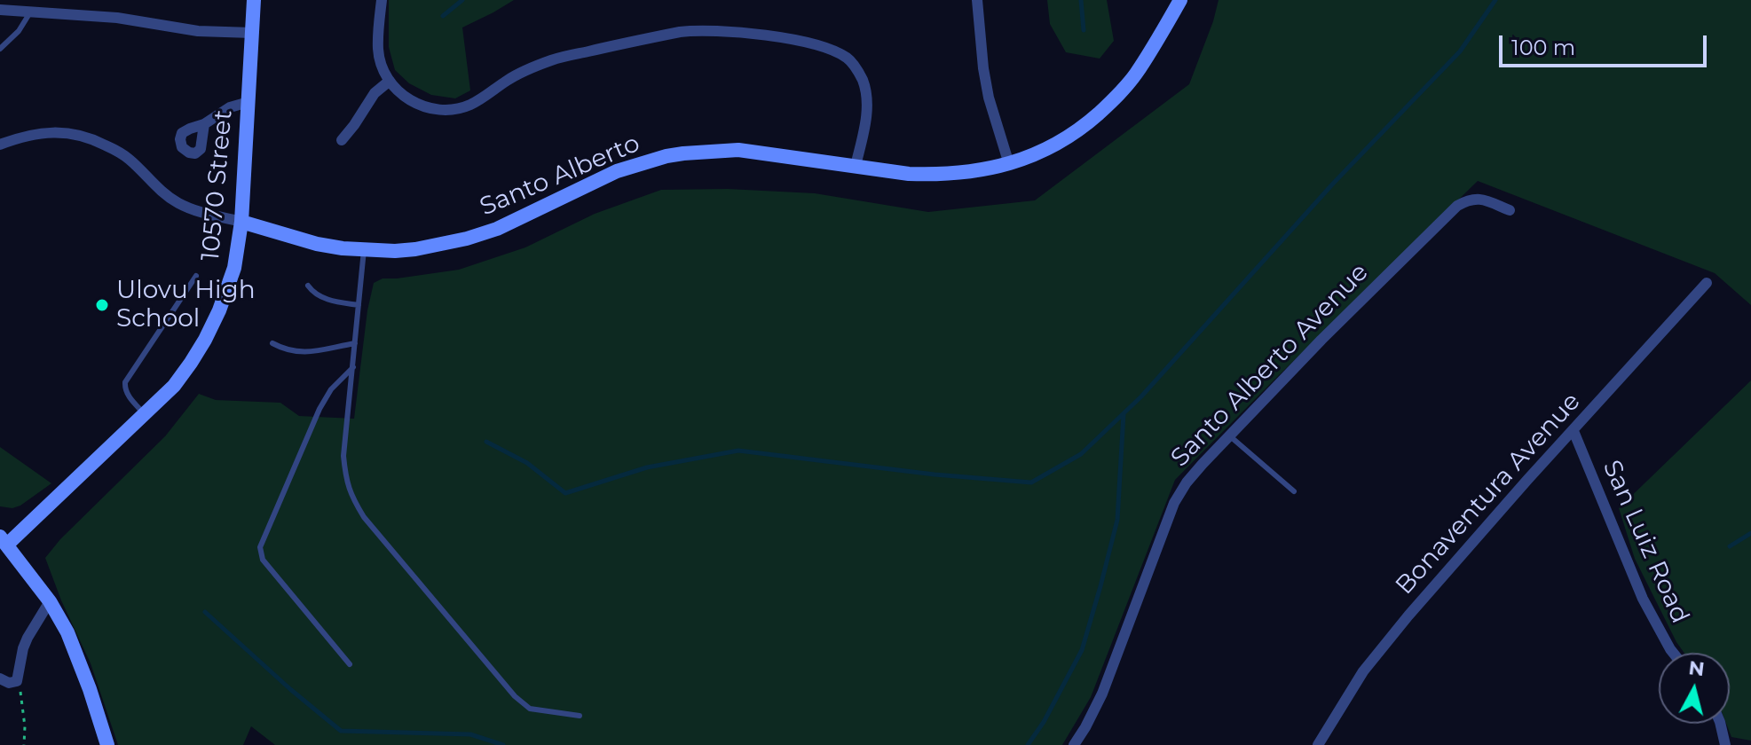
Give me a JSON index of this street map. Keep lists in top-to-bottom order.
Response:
{
  "streets": {
    "street": [
      "Santo Alberto",
      "10570 Street",
      "Santo Alberto Avenue",
      "Bonaventura Avenue",
      "San Luiz Road"
    ]
  },
  "crossings": [
    ["Santo Alberto", "10570 Street"],
    ["Bonaventura Avenue", "San Luiz Road"]
  ],
  "places": ["Ulovu High School"],
  "scale_bar": "100 m",
  "north": "top"
}
